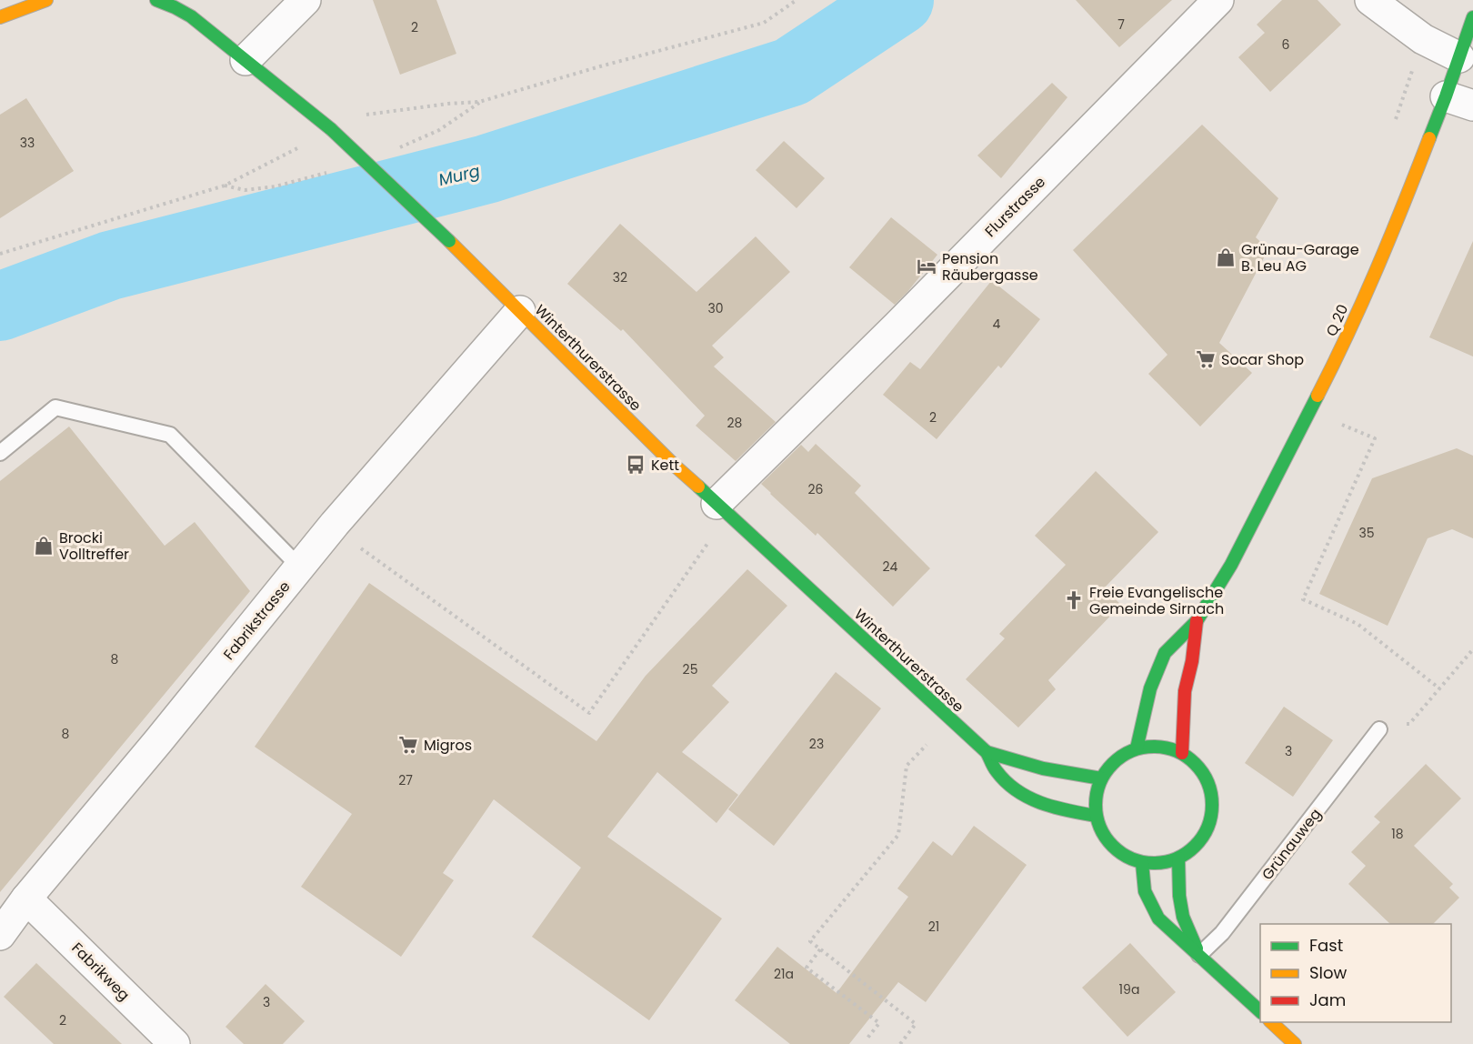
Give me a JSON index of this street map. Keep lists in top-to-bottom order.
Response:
{
  "streets": {
    "main road": ["Q 20", "Winterthurerstrasse"],
    "street": ["Flurstrasse", "Fabrikstrasse", "Fabrikweg"],
    "lane": ["Grünauweg"]
  },
  "crossings": [
    ["Flurstrasse", "Winterthurerstrasse"],
    ["Q 20", "Winterthurerstrasse"],
    ["Winterthurerstrasse", "Fabrikstrasse"],
    ["Fabrikstrasse", "Fabrikweg"]
  ],
  "water": ["Murg"],
  "places": {
    "shop": ["Grünau-Garage B. Leu AG", "Brocki Volltreffer"],
    "hotel": ["Pension Räubergasse"],
    "supermarket": ["Socar Shop", "Migros"],
    "bus stop": ["Kett"],
    "church": ["Freie Evangelische Gemeinde Sirnach"]
  },
  "house_numbers": [
    "7",
    "2",
    "6",
    "33",
    "32",
    "30",
    "4",
    "2",
    "28",
    "26",
    "35",
    "24",
    "8",
    "25",
    "8",
    "23",
    "3",
    "27",
    "18",
    "21",
    "21a",
    "19a",
    "3",
    "2"
  ],
  "legend": ["Fast", "Slow", "Jam"]
}
